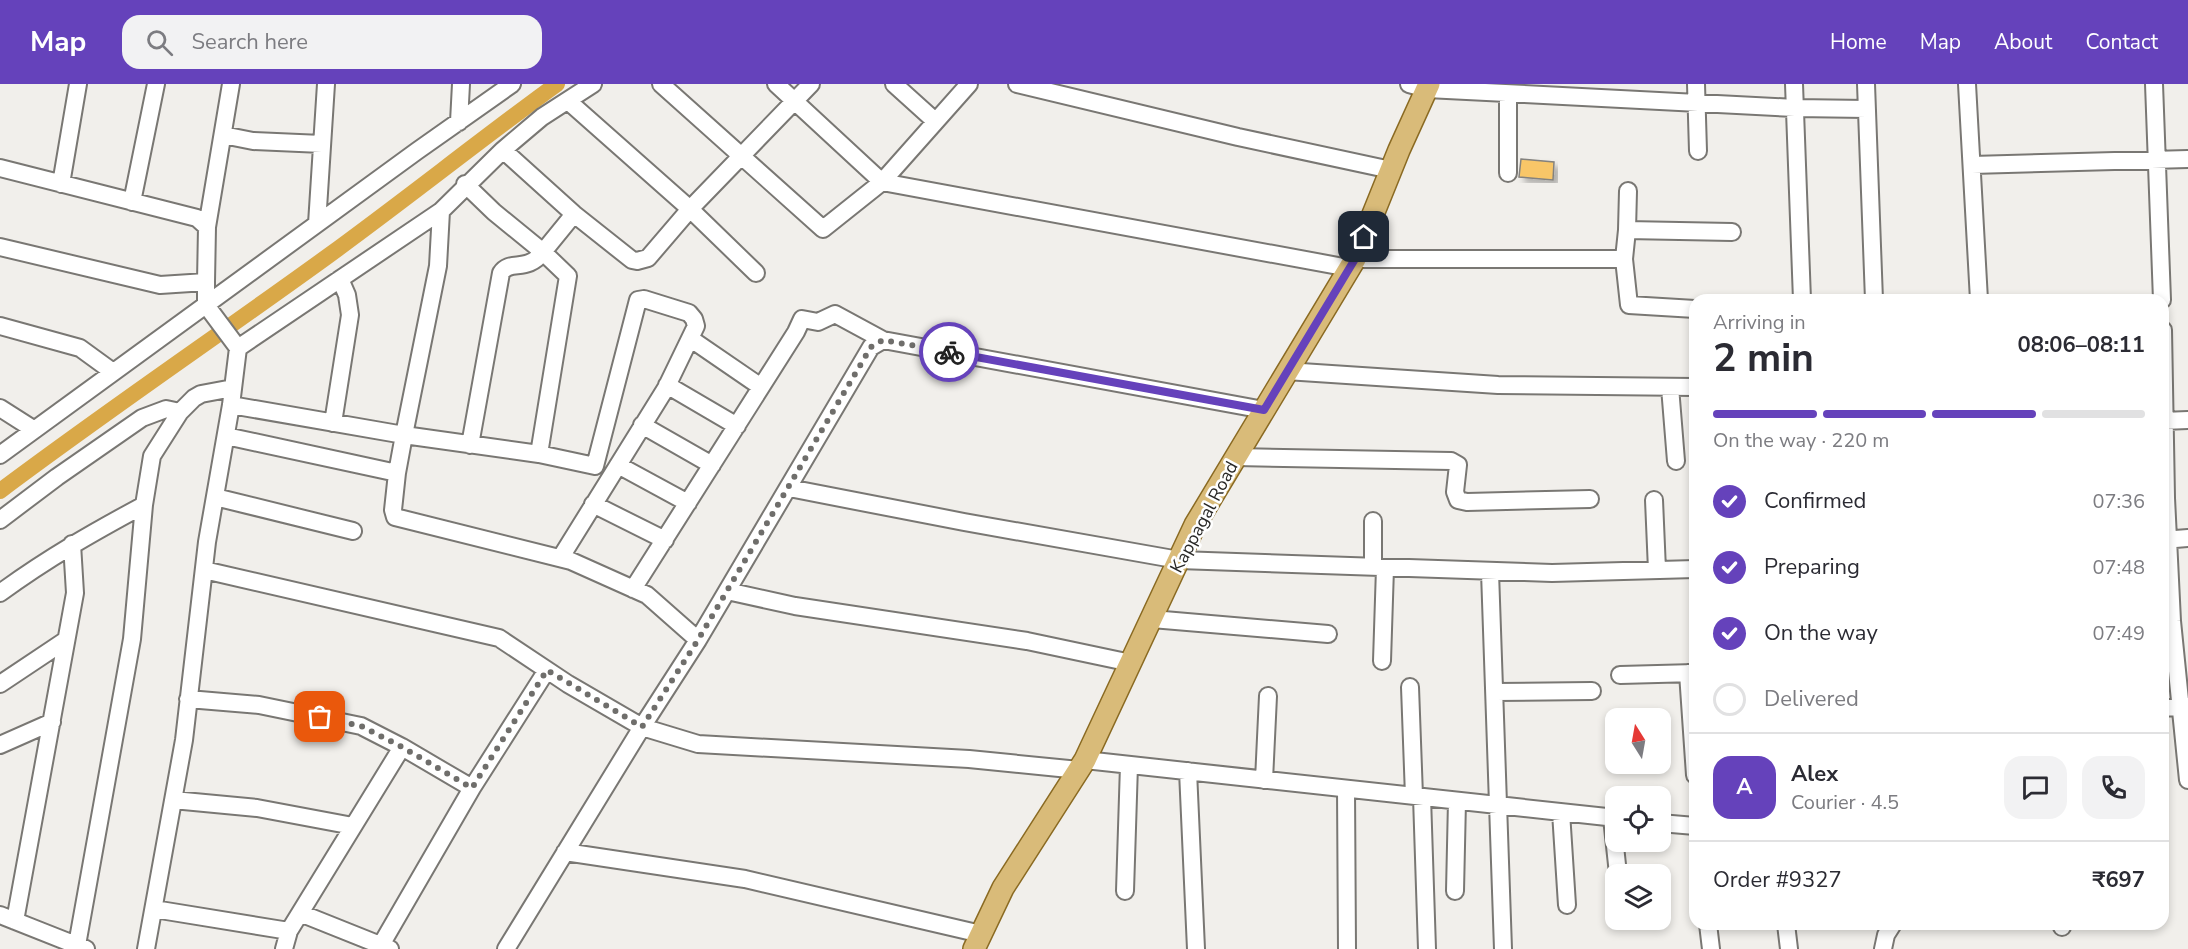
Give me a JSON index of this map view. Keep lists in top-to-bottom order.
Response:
{
  "streets": {
    "main road": ["Kappagal Road"]
  },
  "north": "top",
  "page": {
    "header": "Map",
    "search": "Search here",
    "nav": [
      "Home",
      "Map",
      "About",
      "Contact"
    ],
    "heading": ["2 min", "Arriving in", "08:06–08:11"],
    "panel": [
      "Alex",
      "Courier · 4.5",
      "Order #9327",
      "₹697"
    ],
    "bar": "On the way · 220 m",
    "list": [
      ["Confirmed", "07:36"],
      ["Preparing", "07:48"],
      ["On the way", "07:49"],
      "Delivered"
    ],
    "round": "A"
  }
}
